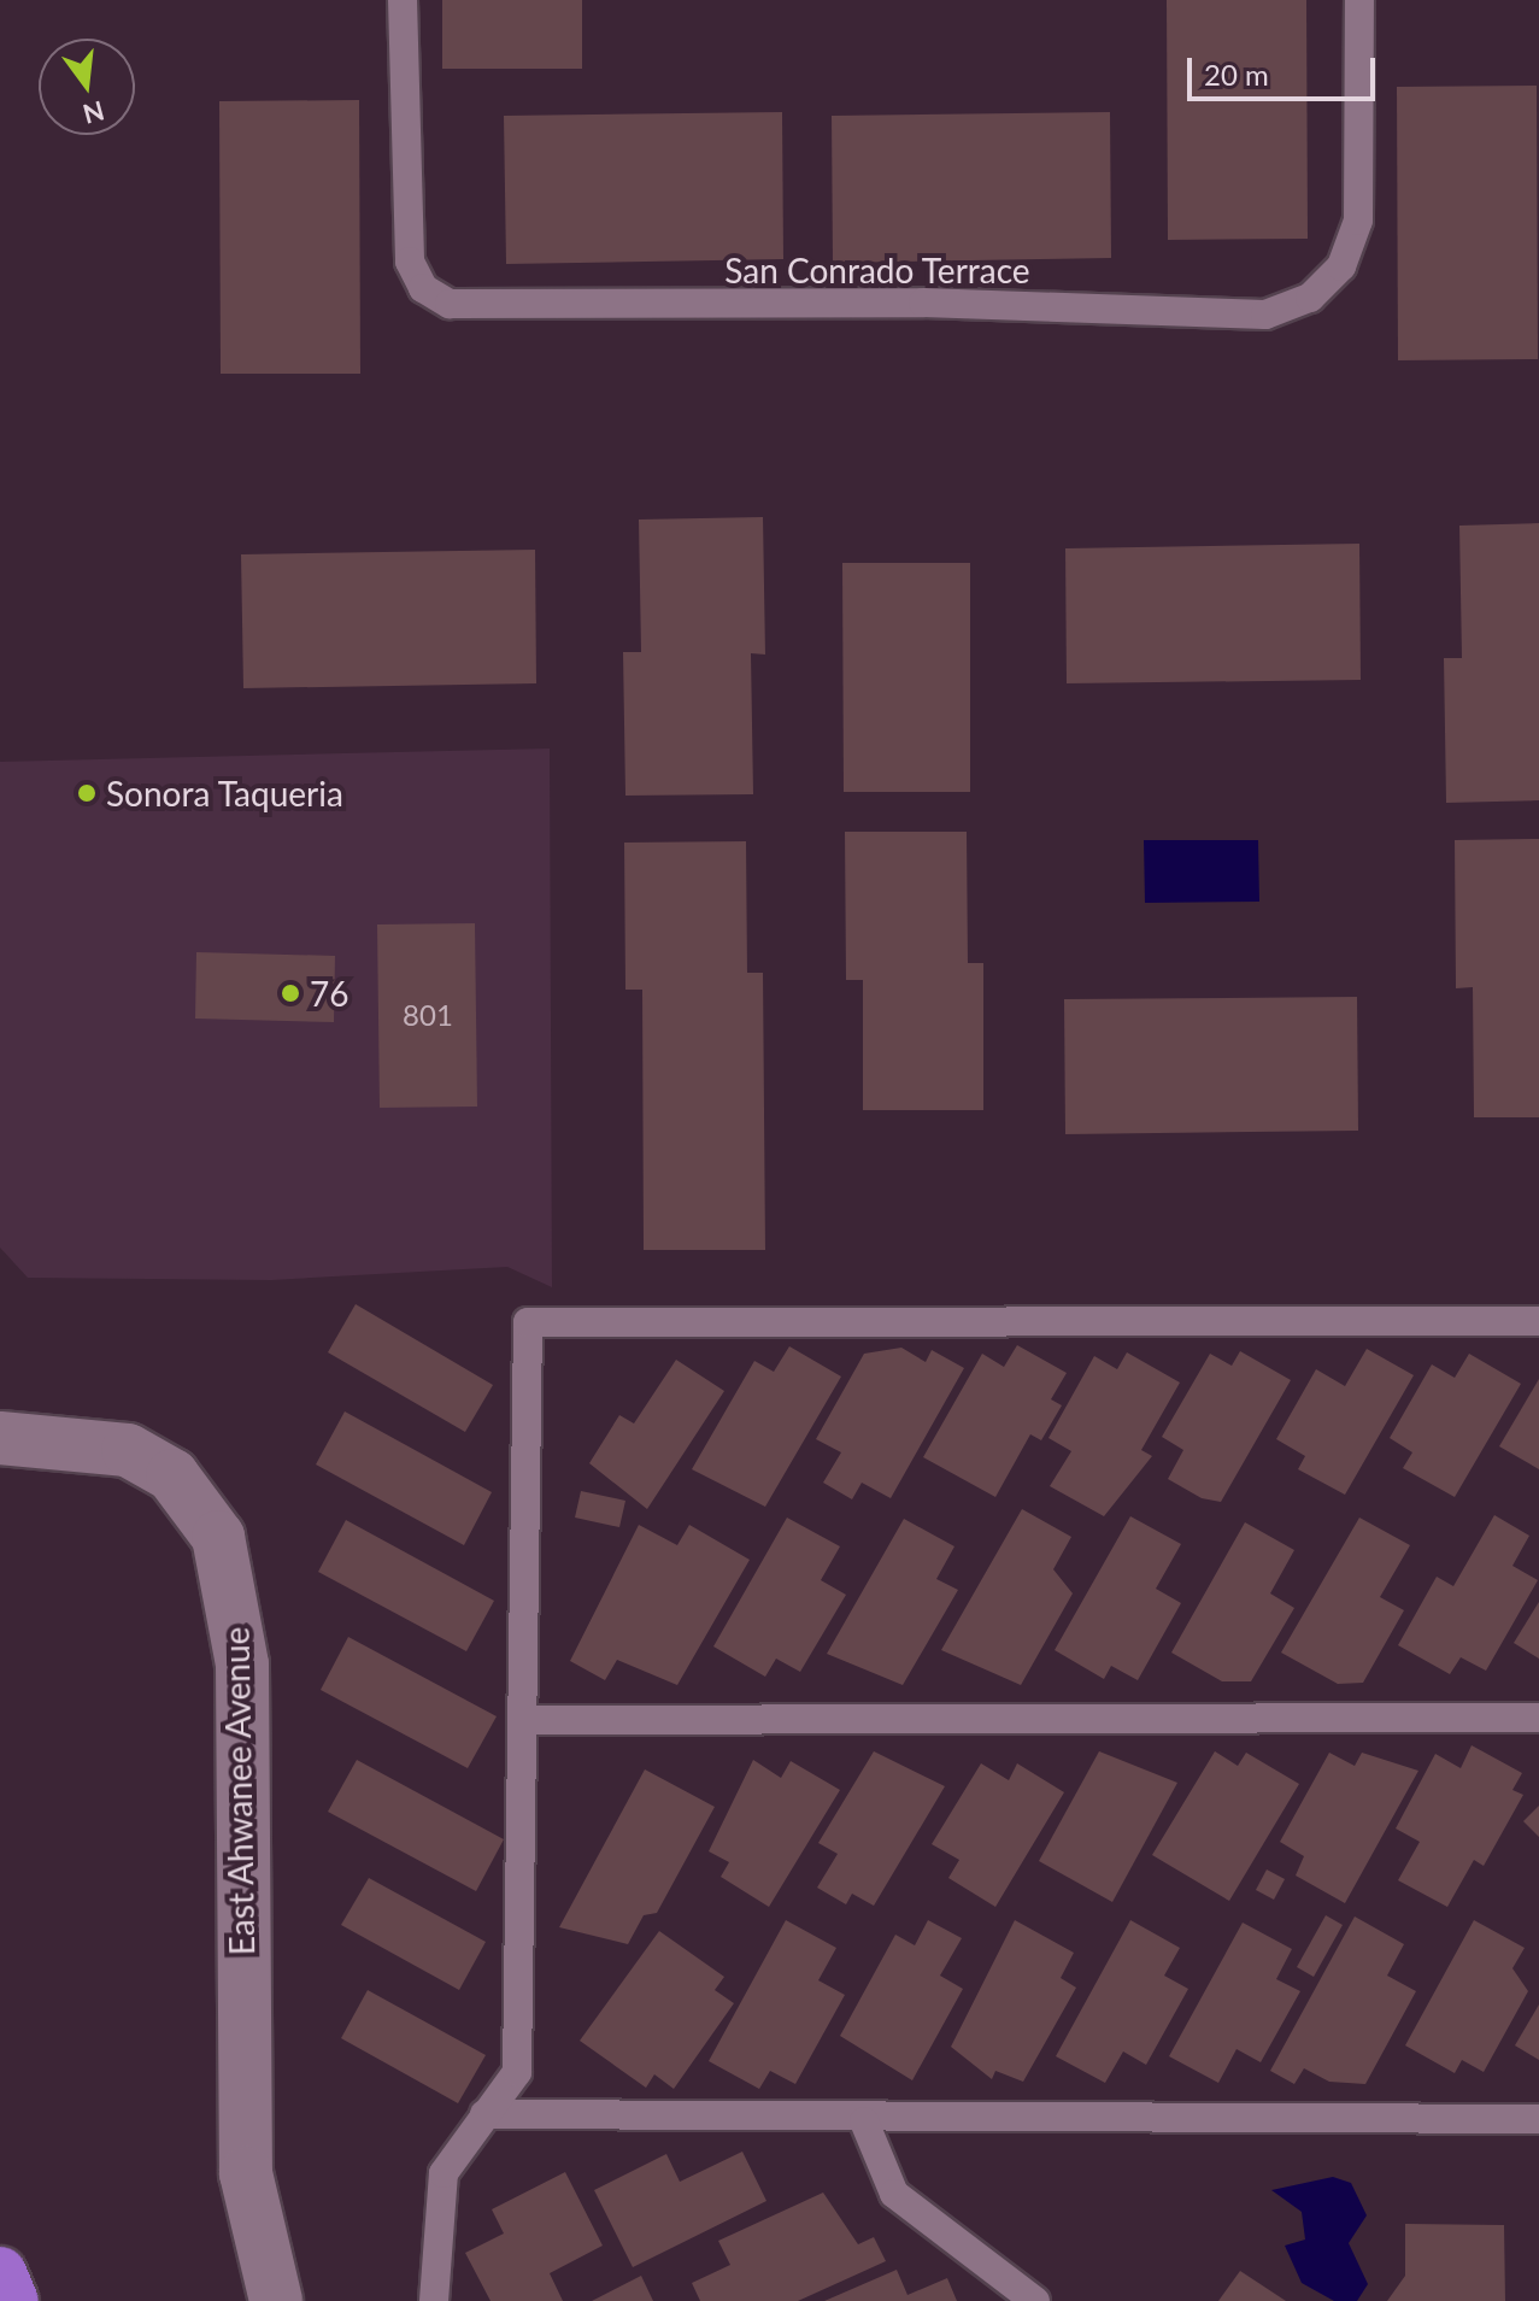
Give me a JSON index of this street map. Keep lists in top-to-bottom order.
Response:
{
  "streets": {
    "street": ["East Ahwanee Avenue"],
    "lane": ["San Conrado Terrace"]
  },
  "places": ["Sonora Taqueria", "76"],
  "house_numbers": ["801"],
  "scale_bar": "20 m",
  "north": "bottom"
}
